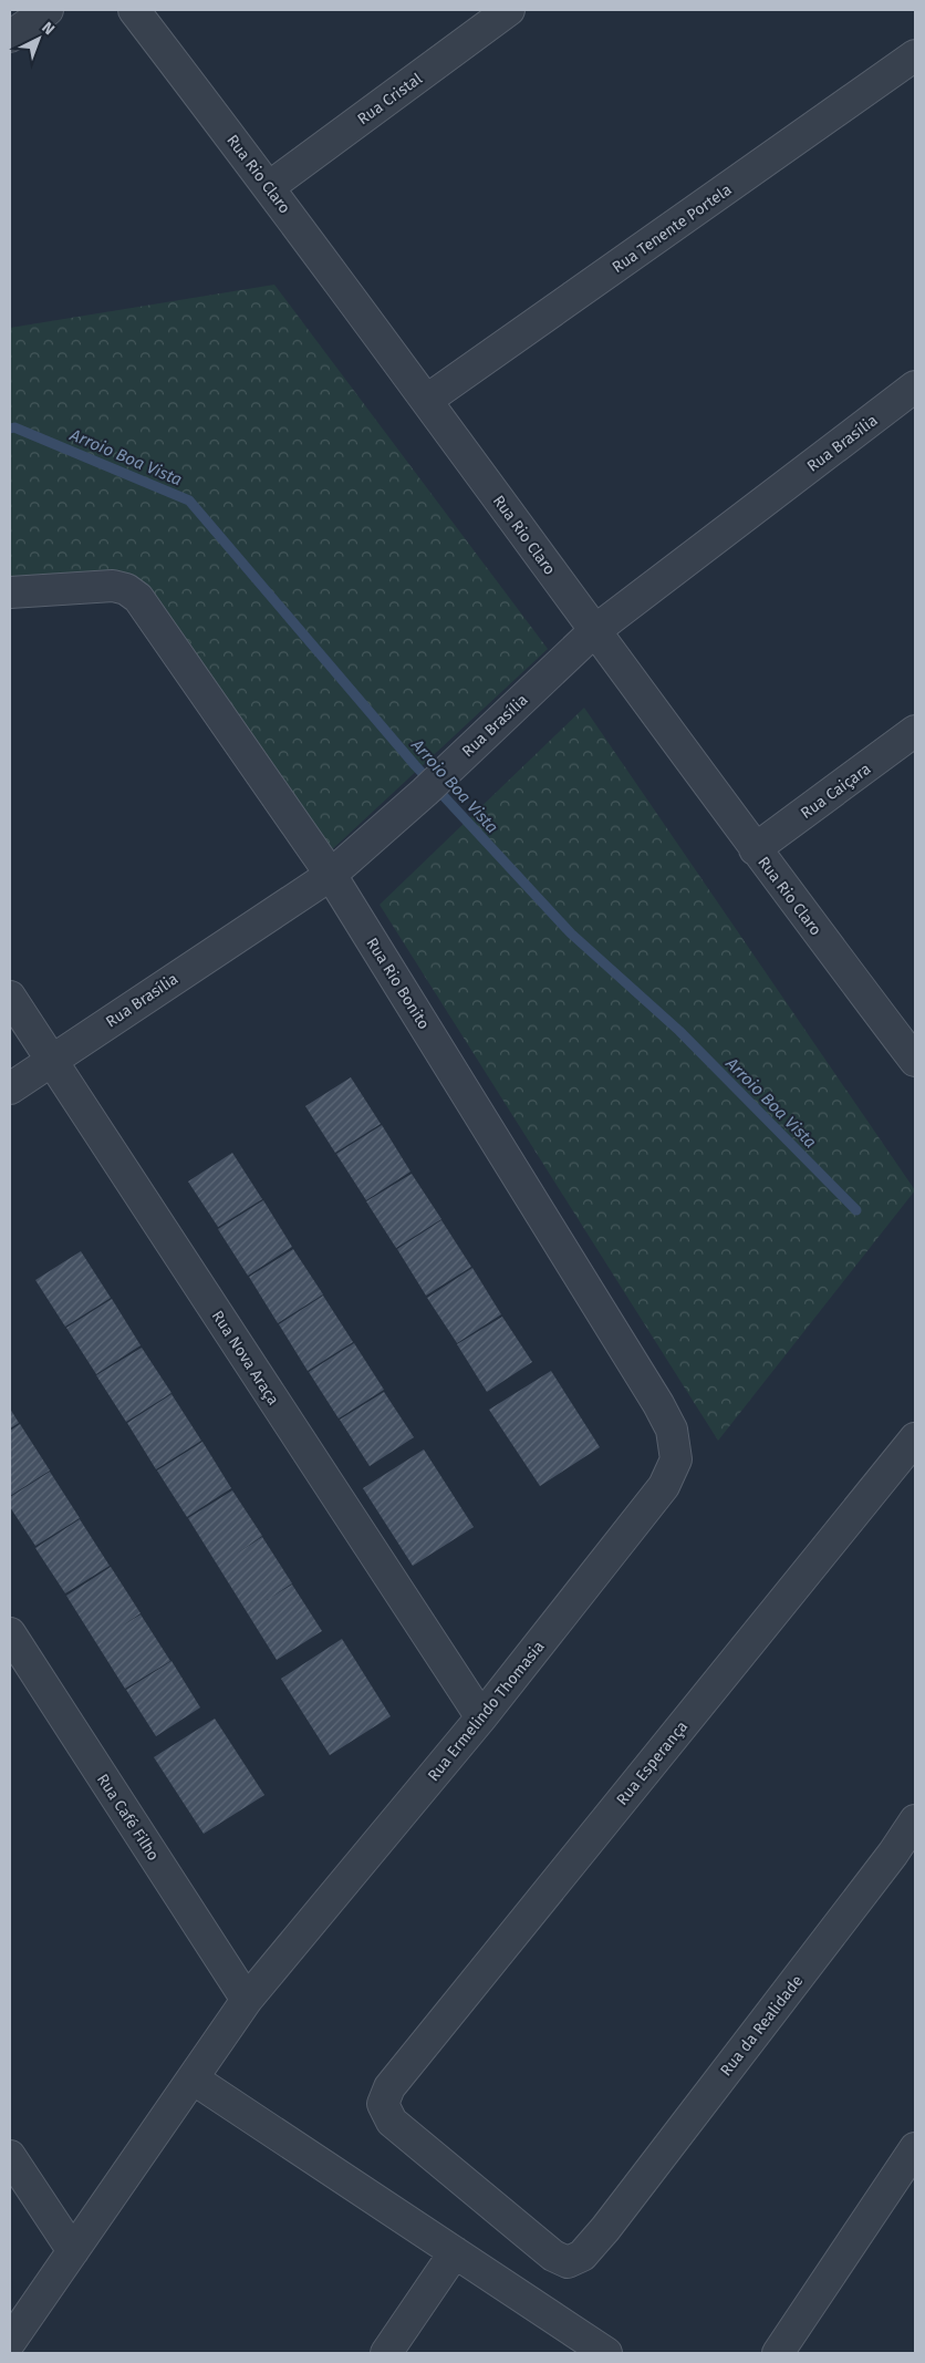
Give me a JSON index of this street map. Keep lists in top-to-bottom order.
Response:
{
  "streets": {
    "street": [
      "Rua Cristal",
      "Rua Rio Claro",
      "Rua Tenente Portela",
      "Rua Brasília",
      "Rua Caiçara",
      "Rua Rio Bonito",
      "Rua Nova Araça",
      "Rua Ermelindo Thomasia",
      "Rua Esperança",
      "Rua Café Filho",
      "Rua da Realidade"
    ]
  },
  "crossings": [
    ["Rua Cristal", "Rua Rio Claro"],
    ["Rua Rio Claro", "Rua Tenente Portela"],
    ["Rua Rio Claro", "Rua Brasília"],
    ["Rua Rio Claro", "Rua Caiçara"],
    ["Rua Brasília", "Rua Rio Bonito"],
    ["Rua Brasília", "Rua Nova Araça"],
    ["Rua Rio Bonito", "Rua Ermelindo Thomasia"],
    ["Rua Nova Araça", "Rua Ermelindo Thomasia"],
    ["Rua Ermelindo Thomasia", "Rua Café Filho"],
    ["Rua Esperança", "Rua da Realidade"]
  ],
  "water": ["Arroio Boa Vista"],
  "north": "top right"
}
